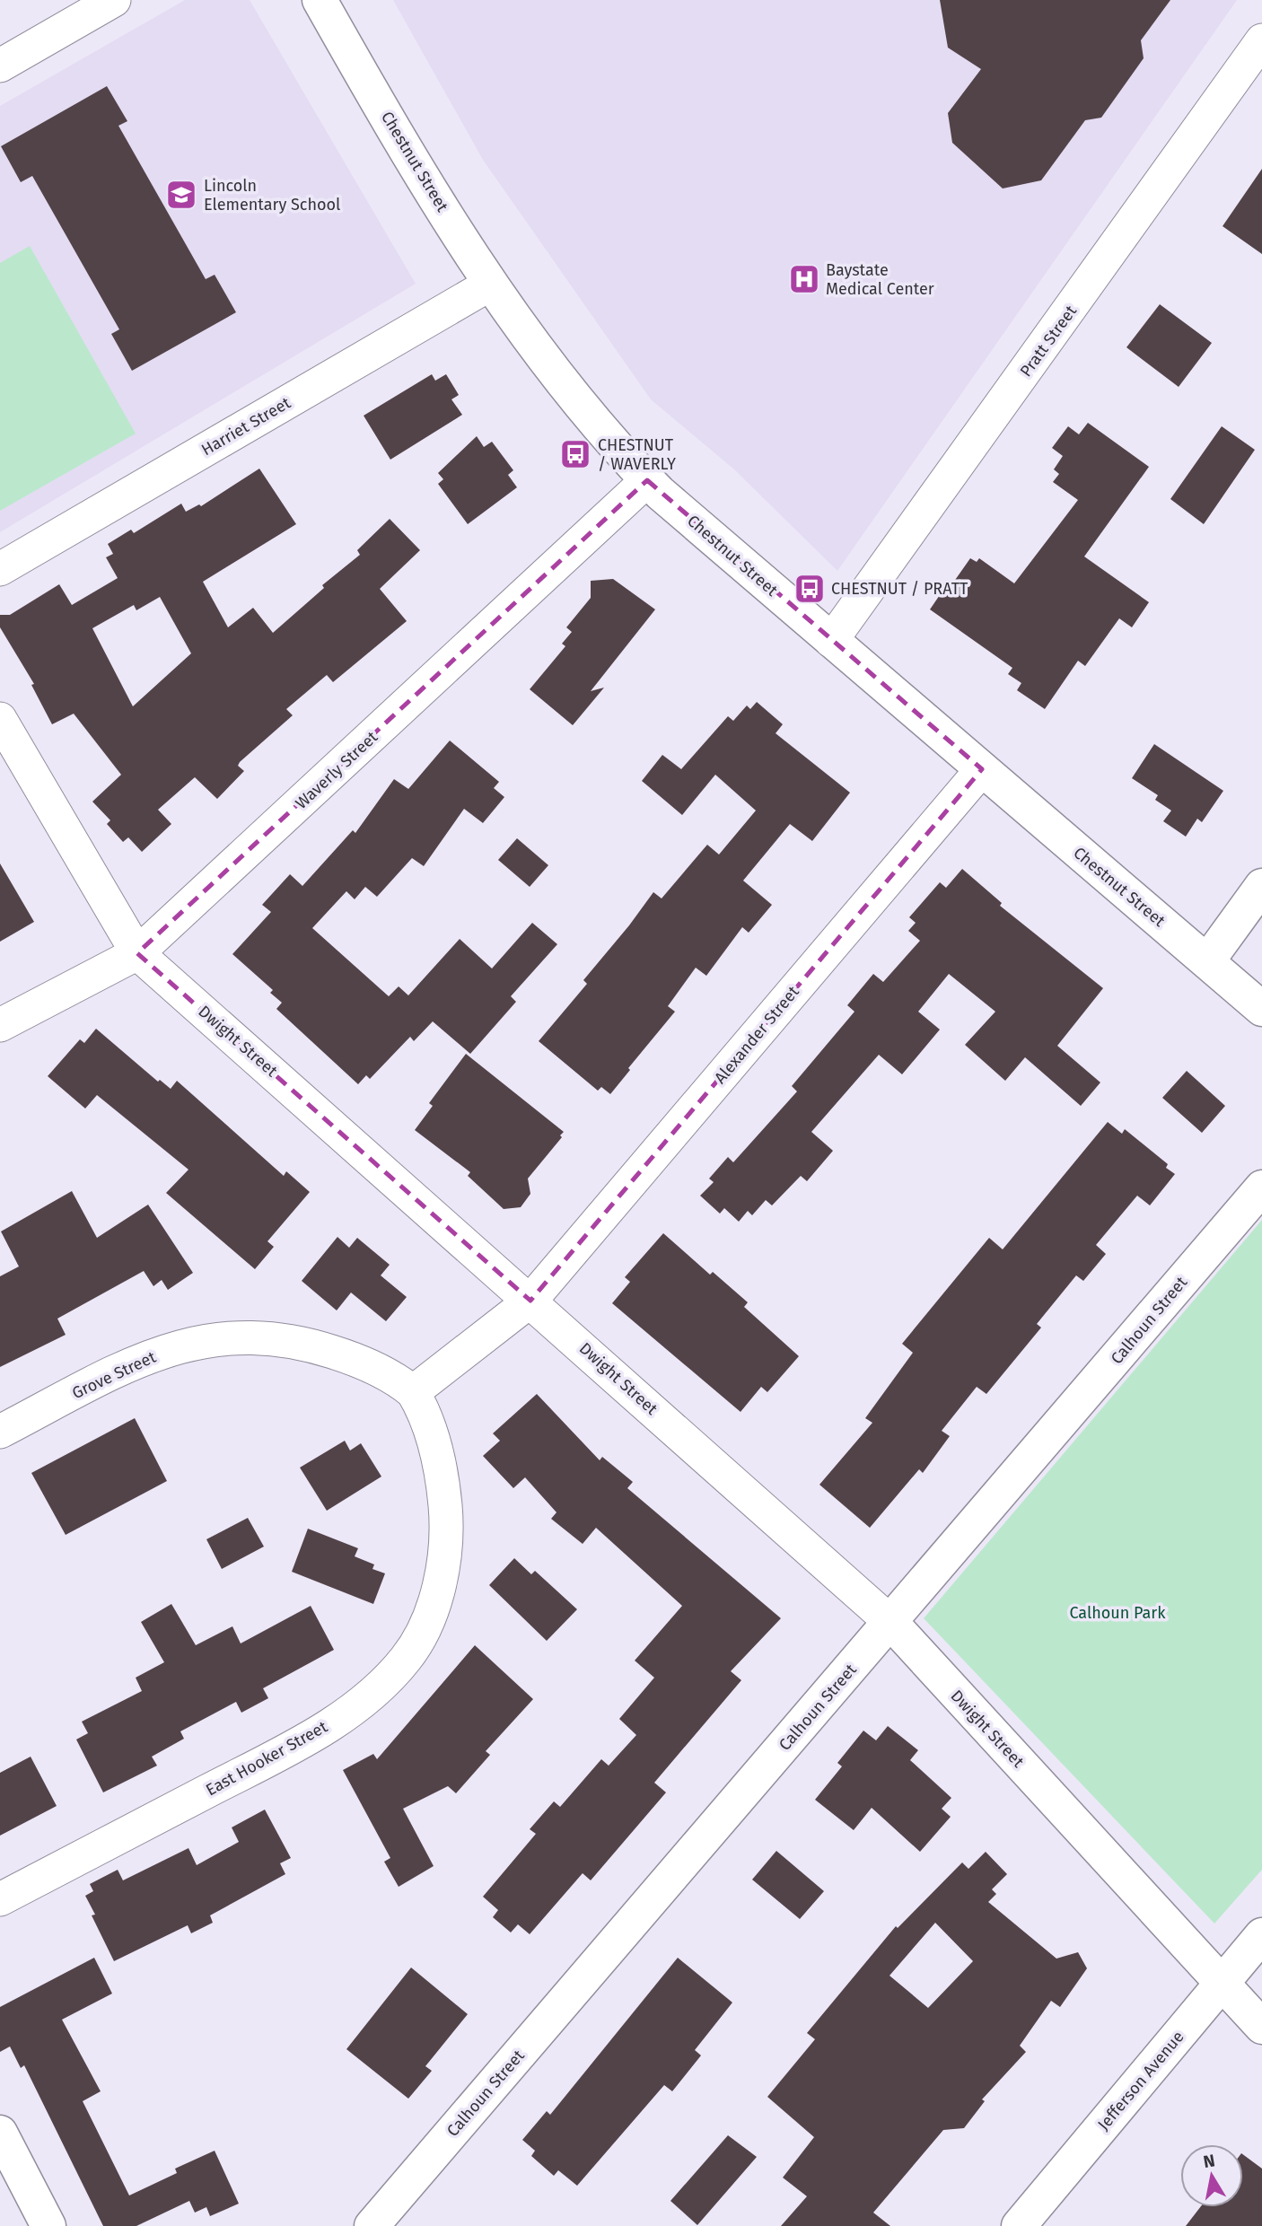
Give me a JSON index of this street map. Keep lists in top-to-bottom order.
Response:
{
  "streets": {
    "street": [
      "Chestnut Street",
      "Pratt Street",
      "Harriet Street",
      "Waverly Street",
      "Alexander Street",
      "Dwight Street",
      "Calhoun Street",
      "Grove Street",
      "East Hooker Street",
      "Jefferson Avenue"
    ]
  },
  "crossings": [
    ["Chestnut Street", "Pratt Street"],
    ["Chestnut Street", "Harriet Street"],
    ["Chestnut Street", "Waverly Street"],
    ["Chestnut Street", "Alexander Street"],
    ["Waverly Street", "Dwight Street"],
    ["Alexander Street", "Dwight Street"],
    ["Dwight Street", "Calhoun Street"],
    ["Dwight Street", "Jefferson Avenue"],
    ["Grove Street", "East Hooker Street"]
  ],
  "parks": ["Calhoun Park"],
  "places": {
    "school or university": ["Lincoln Elementary School"],
    "hospital": ["Baystate Medical Center"],
    "bus stop": ["CHESTNUT / WAVERLY", "CHESTNUT / PRATT"]
  },
  "north": "top"
}
